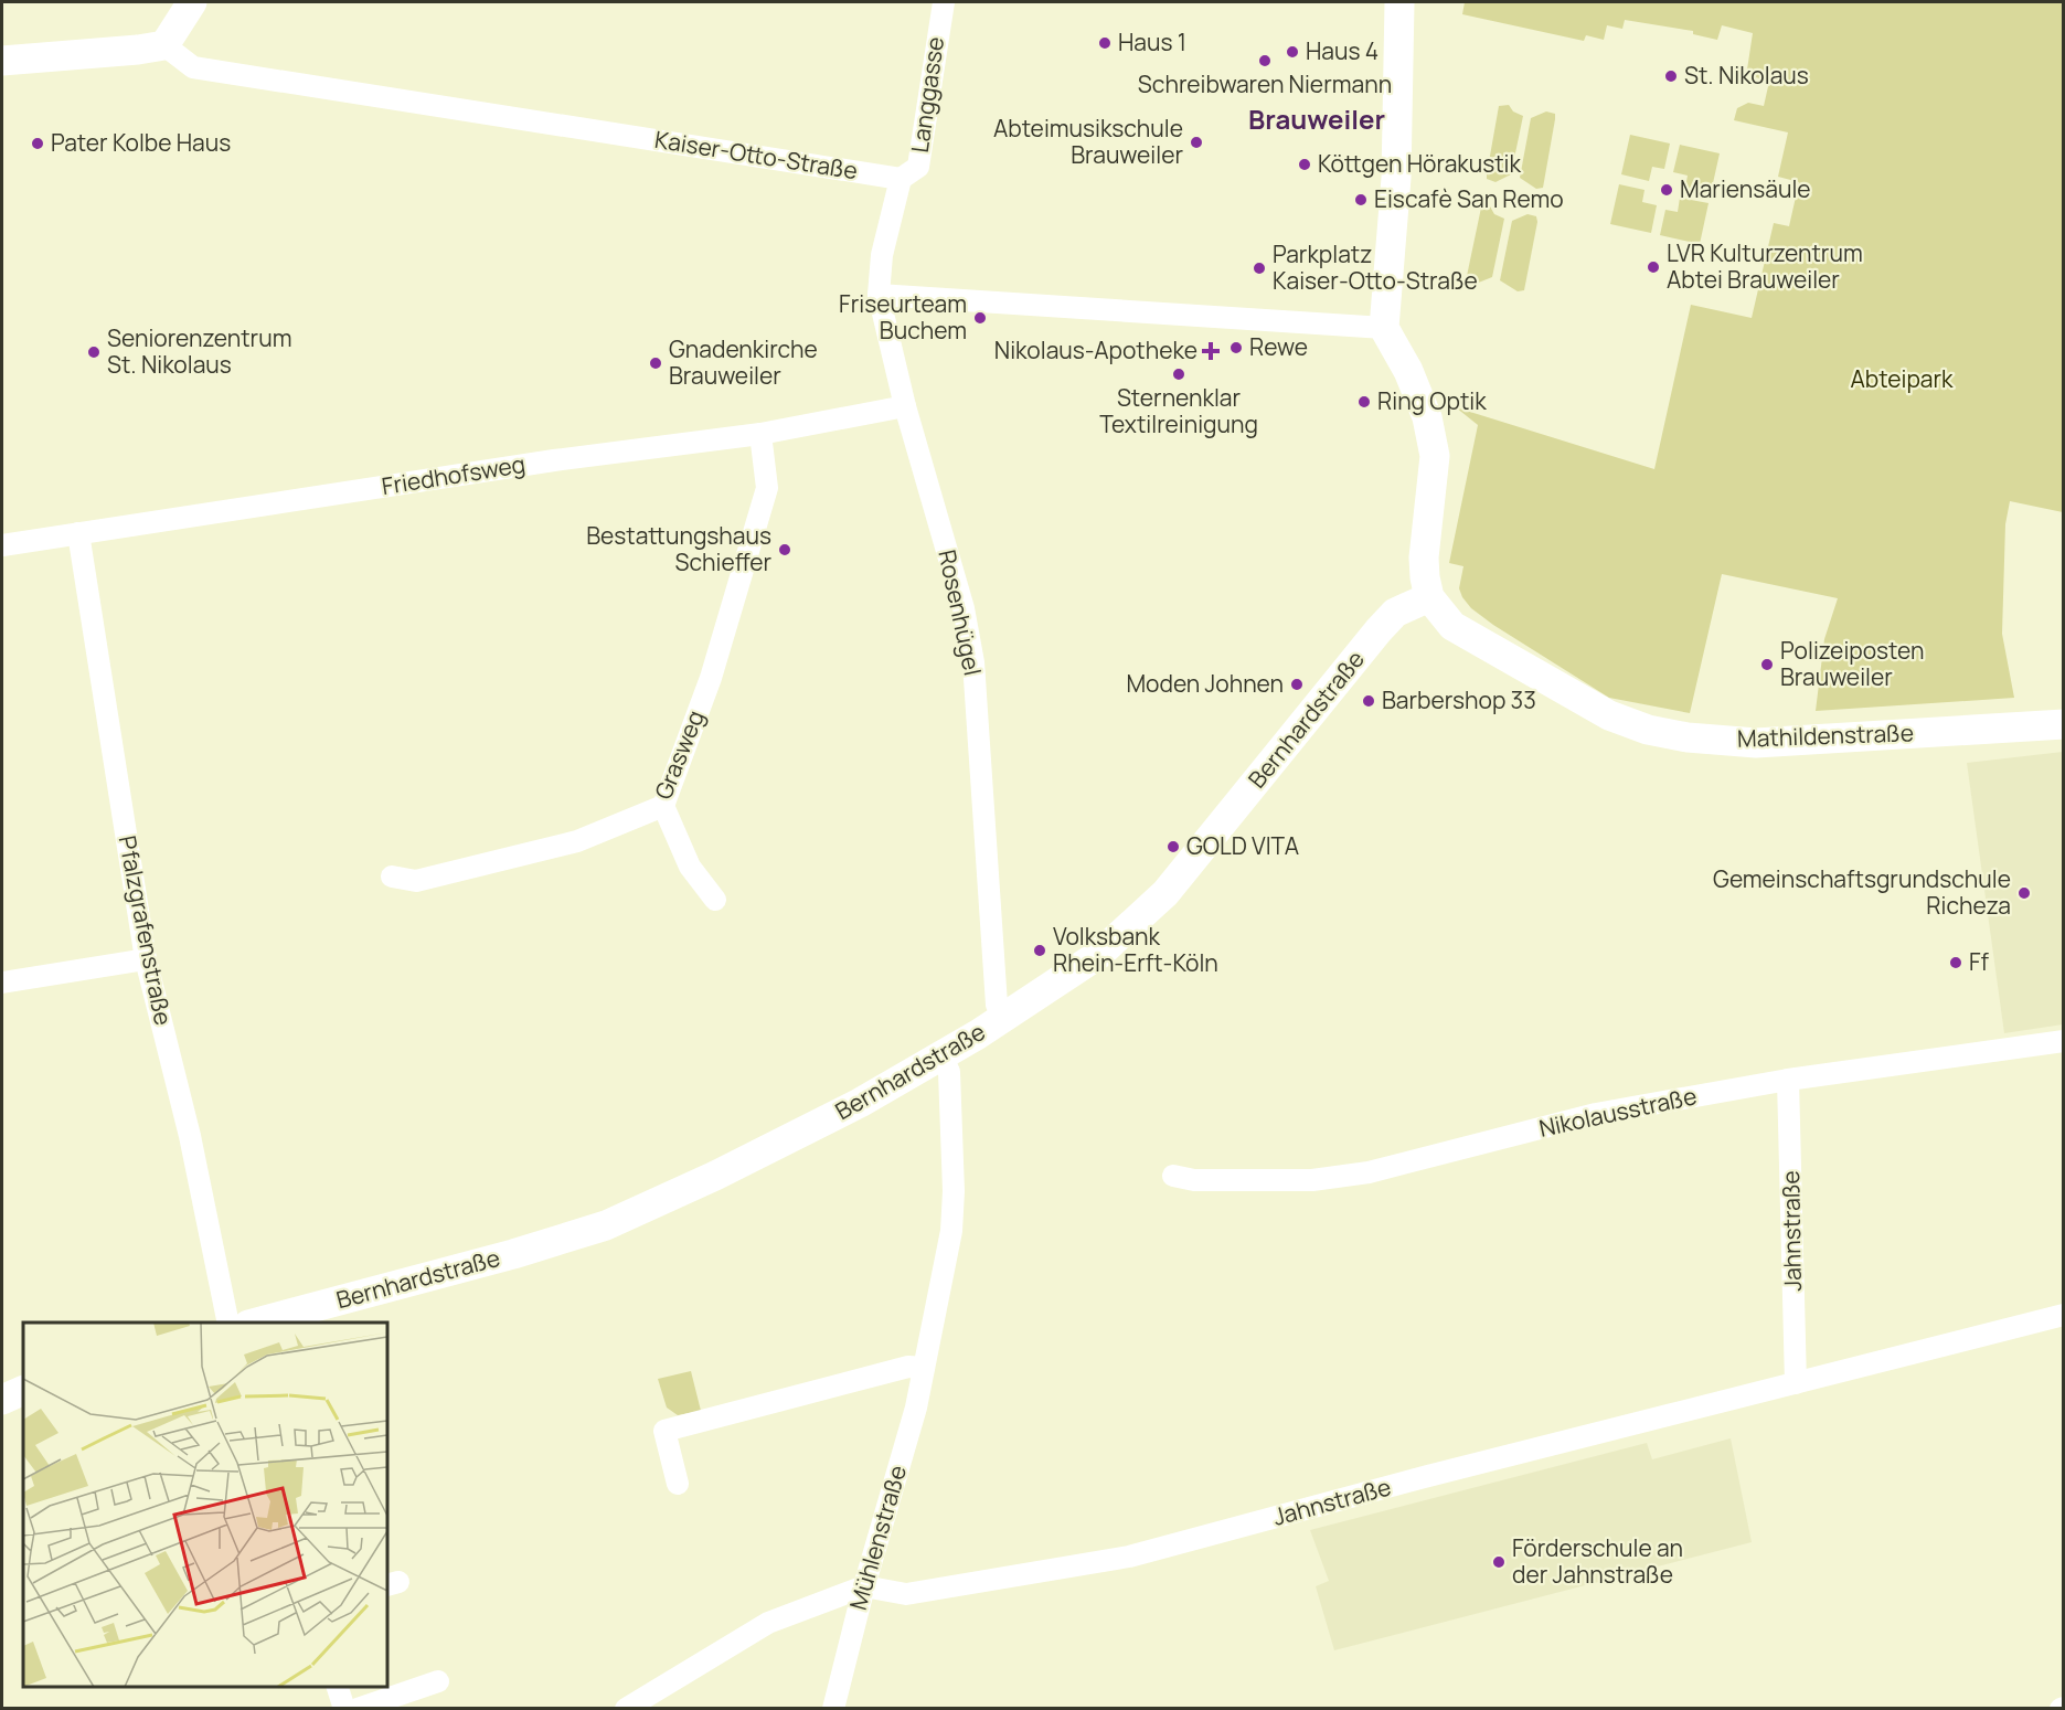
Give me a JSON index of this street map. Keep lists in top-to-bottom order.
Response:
{
  "streets": {
    "street": [
      "Langgasse",
      "Kaiser-Otto-Straße",
      "Friedhofsweg",
      "Rosenhügel",
      "Bernhardstraße",
      "Mathildenstraße",
      "Grasweg",
      "Pfalzgrafenstraße",
      "Nikolausstraße",
      "Jahnstraße",
      "Mühlenstraße"
    ]
  },
  "crossings": [
    ["Langgasse", "Kaiser-Otto-Straße"],
    ["Friedhofsweg", "Rosenhügel"],
    ["Friedhofsweg", "Grasweg"],
    ["Friedhofsweg", "Pfalzgrafenstraße"],
    ["Rosenhügel", "Bernhardstraße"],
    ["Bernhardstraße", "Mathildenstraße"],
    ["Bernhardstraße", "Mühlenstraße"],
    ["Nikolausstraße", "Jahnstraße"],
    ["Jahnstraße", "Mühlenstraße"]
  ],
  "districts": ["Brauweiler"],
  "parks": ["Abteipark"],
  "places": {
    "other": [
      "Haus 1",
      "Haus 4",
      "Schreibwaren Niermann",
      "St. Nikolaus",
      "Abteimusikschule Brauweiler",
      "Pater Kolbe Haus",
      "Köttgen Hörakustik",
      "Mariensäule",
      "Eiscafè San Remo",
      "LVR Kulturzentrum Abtei Brauweiler",
      "Parkplatz Kaiser-Otto-Straße",
      "Friseurteam Buchem",
      "Rewe",
      "Seniorenzentrum St. Nikolaus",
      "Gnadenkirche Brauweiler",
      "Sternenklar Textilreinigung",
      "Ring Optik",
      "Bestattungshaus Schieffer",
      "Polizeiposten Brauweiler",
      "Moden Johnen",
      "Barbershop 33",
      "GOLD VITA",
      "Gemeinschaftsgrundschule Richeza",
      "Volksbank Rhein-Erft-Köln",
      "Ff",
      "Förderschule an der Jahnstraße"
    ],
    "health": ["Nikolaus-Apotheke"]
  }
}
